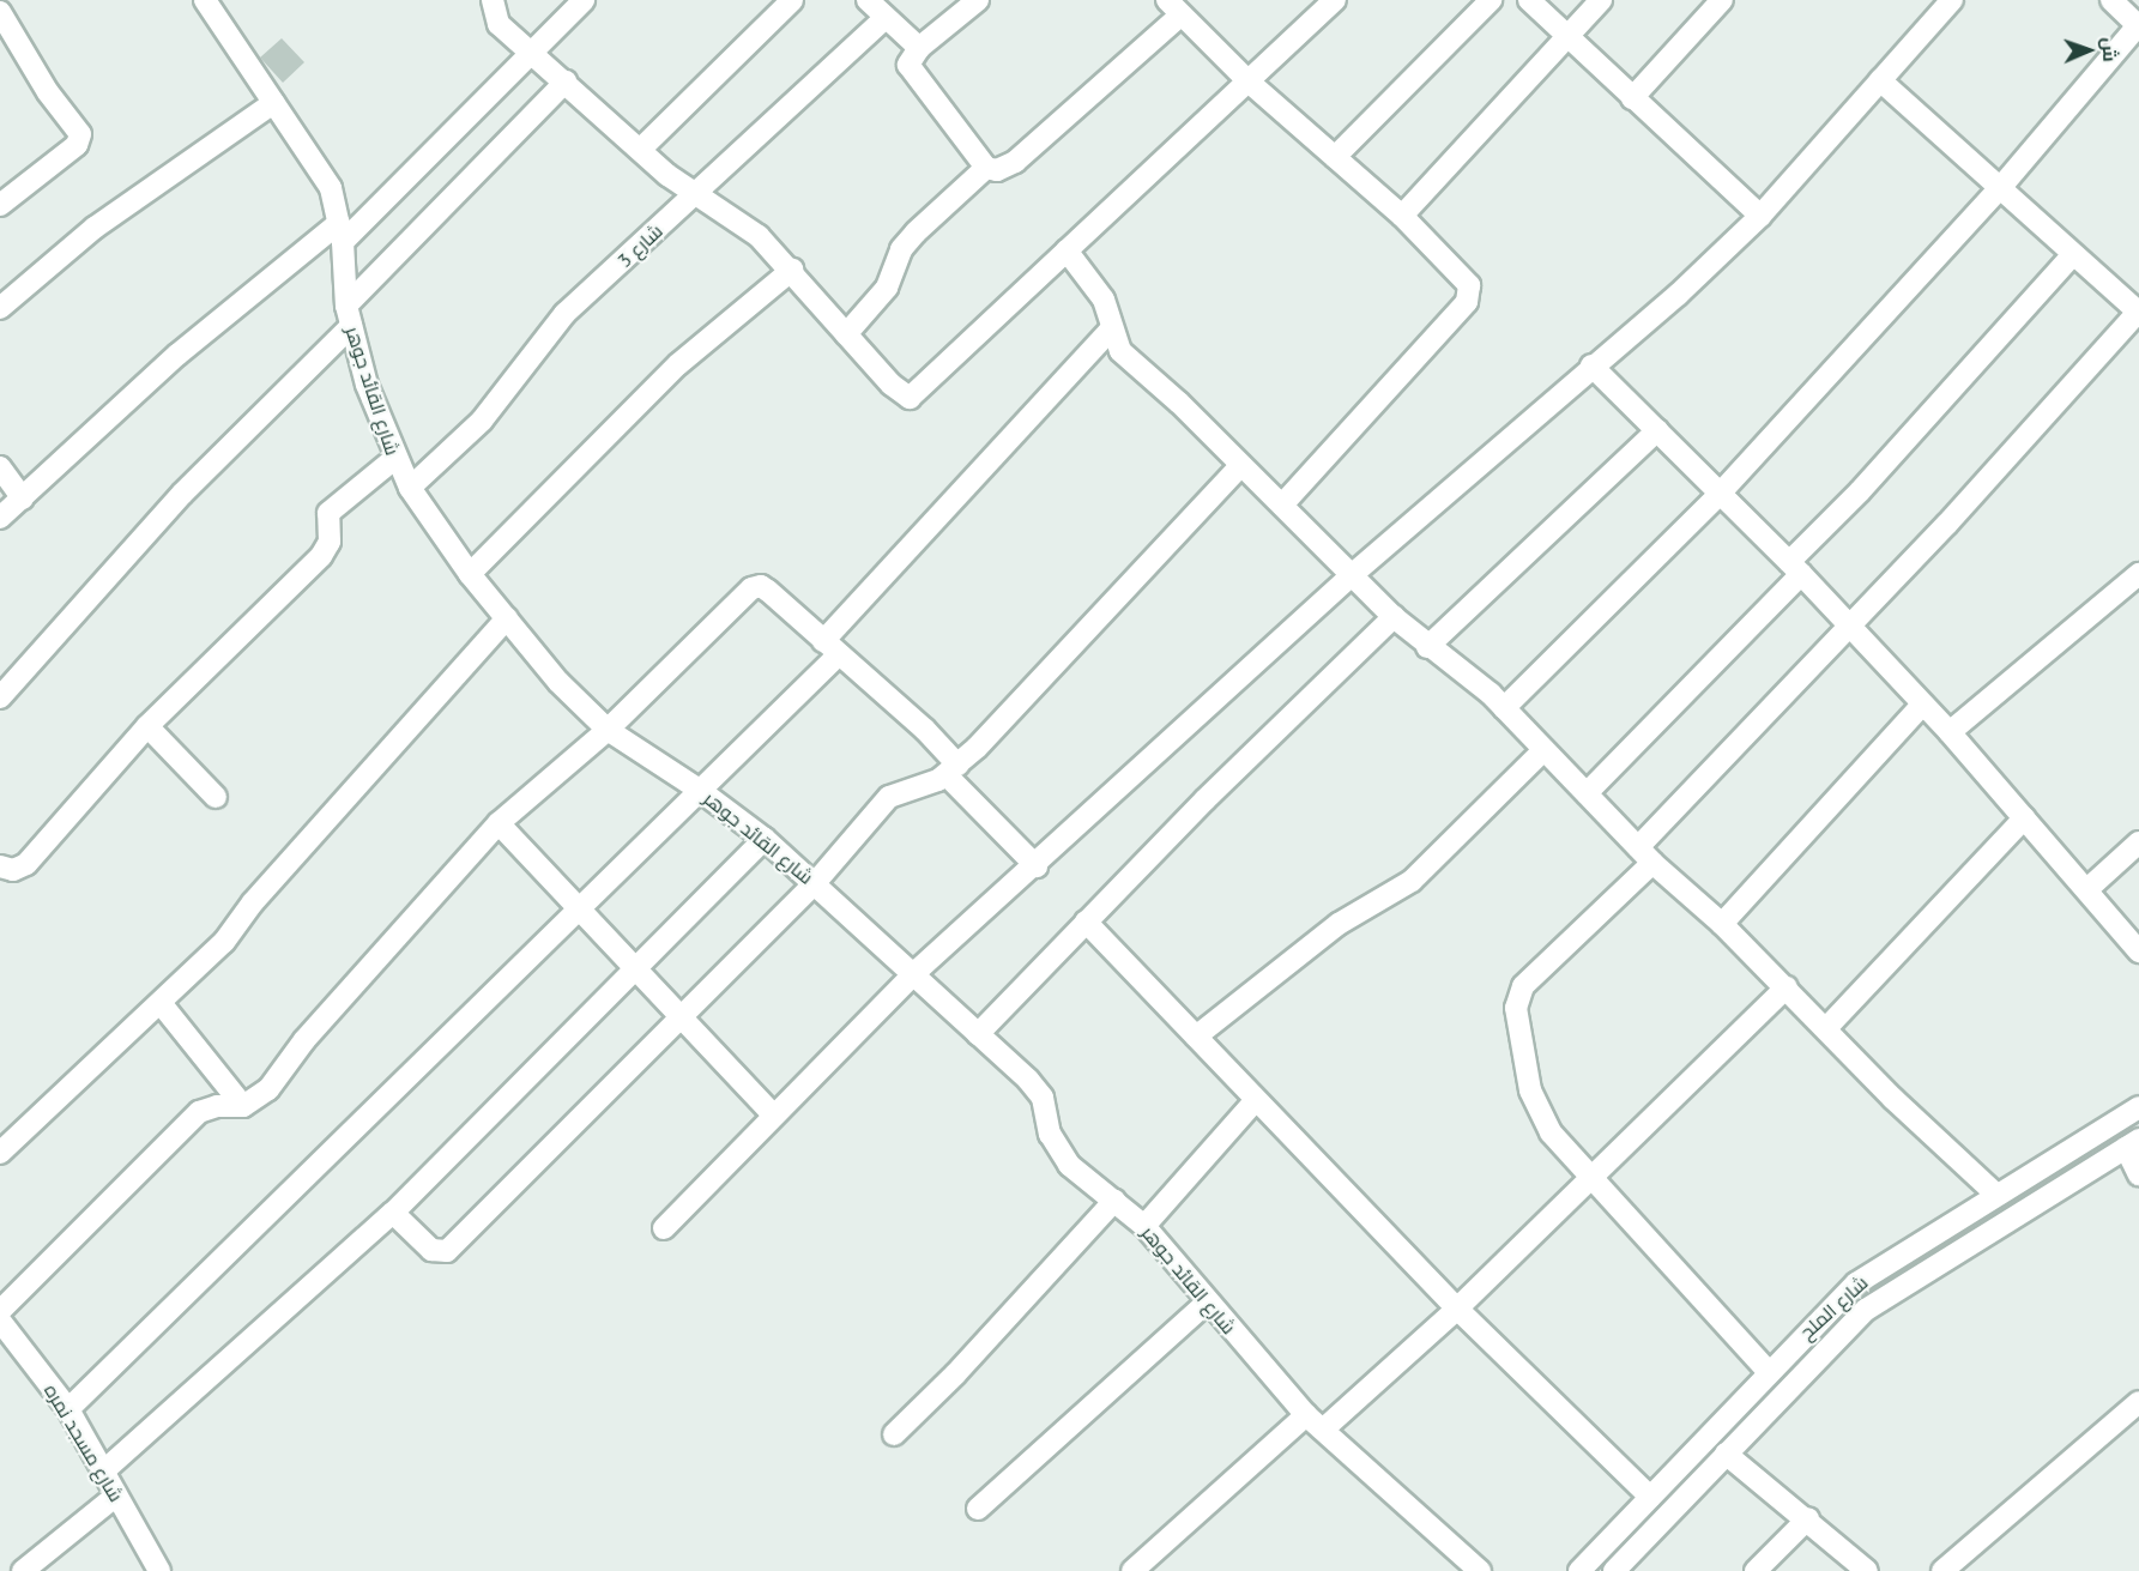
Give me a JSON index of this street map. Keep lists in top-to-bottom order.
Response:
{
  "streets": {
    "street": [
      "شارع 3",
      "شارع القائد جوهر",
      "شارع الملح",
      "شارع مسجد نمره"
    ]
  },
  "crossings": [
    ["شارع 3", "شارع القائد جوهر"]
  ],
  "north": "right"
}
